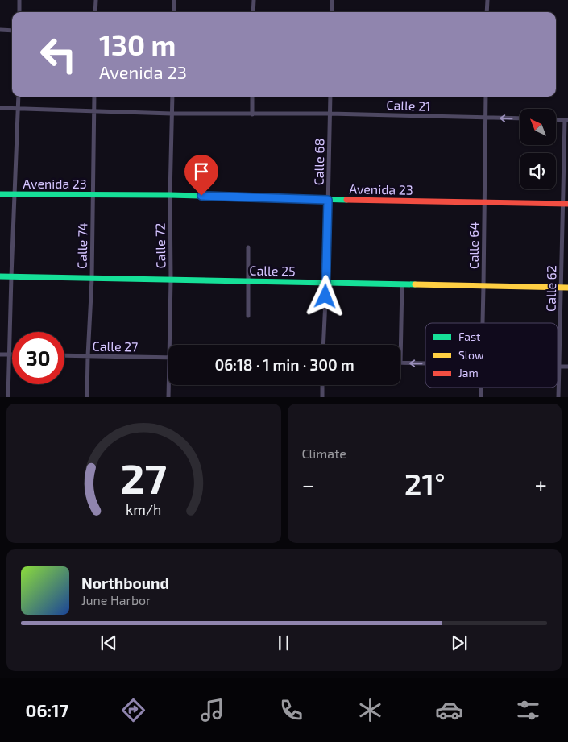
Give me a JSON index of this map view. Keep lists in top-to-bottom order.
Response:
{
  "streets": {
    "street": [
      "Calle 21",
      "Calle 68",
      "Avenida 23",
      "Calle 74",
      "Calle 72",
      "Calle 64",
      "Calle 25",
      "Calle 62",
      "Calle 27"
    ]
  },
  "crossings": [
    ["Calle 21", "Calle 68"],
    ["Calle 21", "Calle 74"],
    ["Calle 21", "Calle 72"],
    ["Calle 21", "Calle 64"],
    ["Calle 68", "Avenida 23"],
    ["Calle 68", "Calle 25"],
    ["Avenida 23", "Calle 74"],
    ["Avenida 23", "Calle 72"],
    ["Avenida 23", "Calle 64"],
    ["Avenida 23", "Calle 62"],
    ["Calle 74", "Calle 25"],
    ["Calle 74", "Calle 27"],
    ["Calle 72", "Calle 25"],
    ["Calle 64", "Calle 25"],
    ["Calle 25", "Calle 62"]
  ],
  "legend": ["Fast", "Slow", "Jam"],
  "north": "top left",
  "page": {
    "turn": ["130 m", "Avenida 23"],
    "limit": "30",
    "trip": "06:18 · 1 min · 300 m",
    "tile": "Climate",
    "heat": ["−", "21°", "+"],
    "song": ["Northbound", "June Harbor"],
    "tabs": "06:17",
    "gauge": ["27", "km/h"]
  }
}
